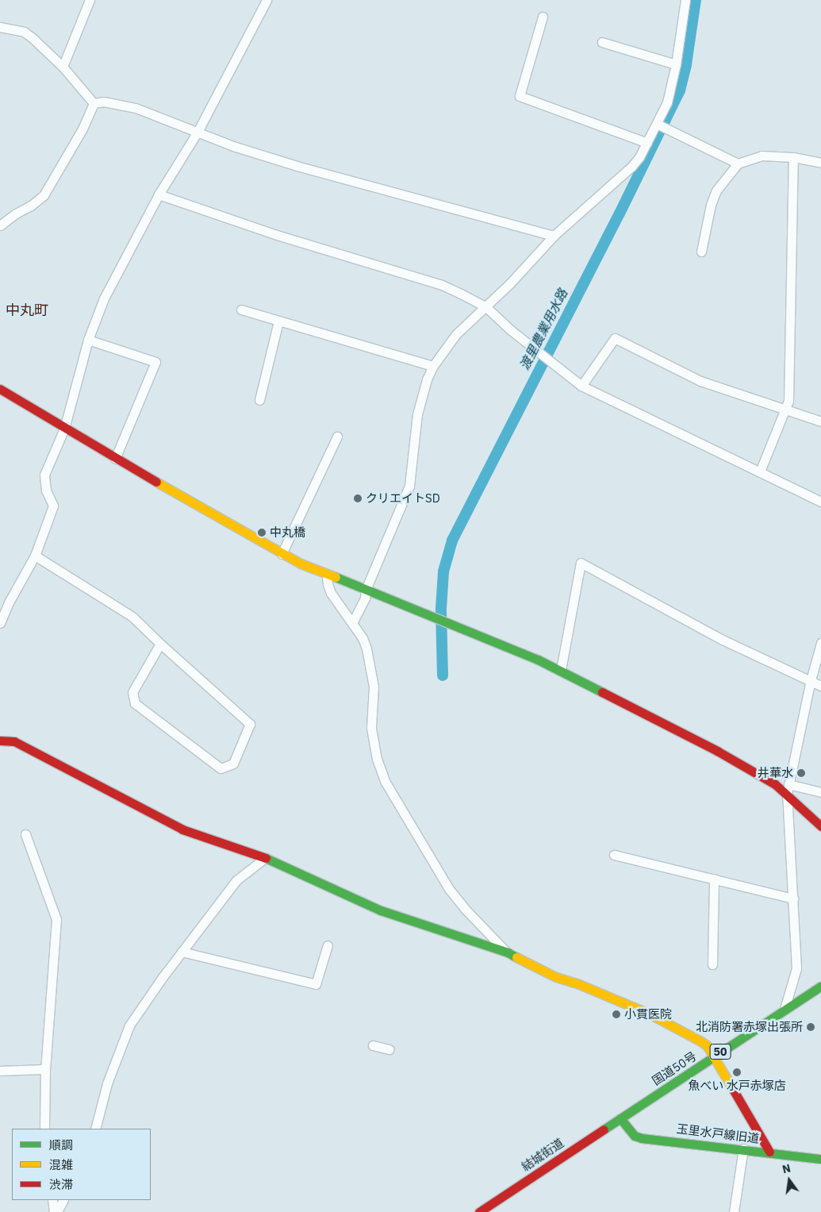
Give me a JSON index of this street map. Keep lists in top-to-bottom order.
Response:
{
  "streets": {
    "main road": [
      "50",
      "国道50号",
      "玉里水戸線旧道",
      "結城街道"
    ]
  },
  "crossings": [
    ["国道50号", "玉里水戸線旧道"],
    ["国道50号", "結城街道"],
    ["玉里水戸線旧道", "結城街道"]
  ],
  "districts": ["中丸町"],
  "water": ["渡里農業用水路"],
  "places": [
    "クリエイトSD",
    "中丸橋",
    "井華水",
    "小貫医院",
    "北消防署赤塚出張所",
    "魚べい 水戸赤塚店"
  ],
  "legend": ["順調", "混雑", "渋滞"],
  "north": "top"
}
